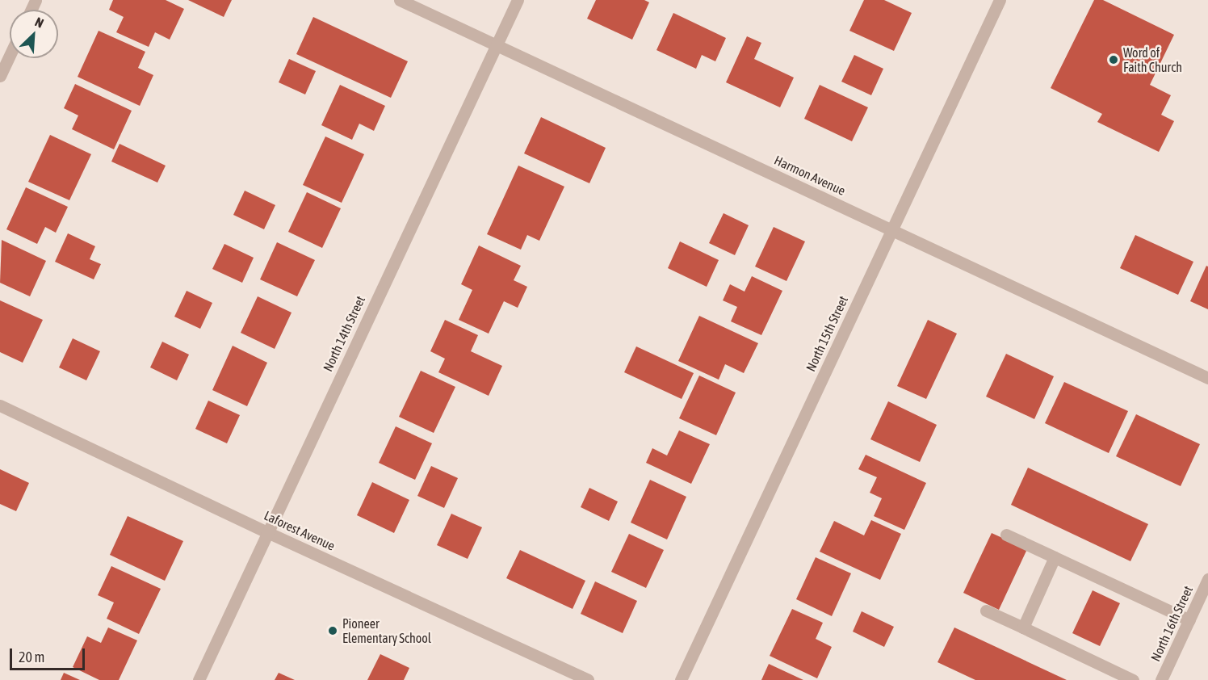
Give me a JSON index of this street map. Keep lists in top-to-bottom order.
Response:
{
  "streets": {
    "street": [
      "Harmon Avenue",
      "North 14th Street",
      "North 15th Street",
      "Laforest Avenue",
      "North 16th Street"
    ]
  },
  "crossings": [
    ["Harmon Avenue", "North 14th Street"],
    ["Harmon Avenue", "North 15th Street"],
    ["North 14th Street", "Laforest Avenue"]
  ],
  "places": ["Word of Faith Church", "Pioneer Elementary School"],
  "scale_bar": "20 m",
  "north": "top right"
}
